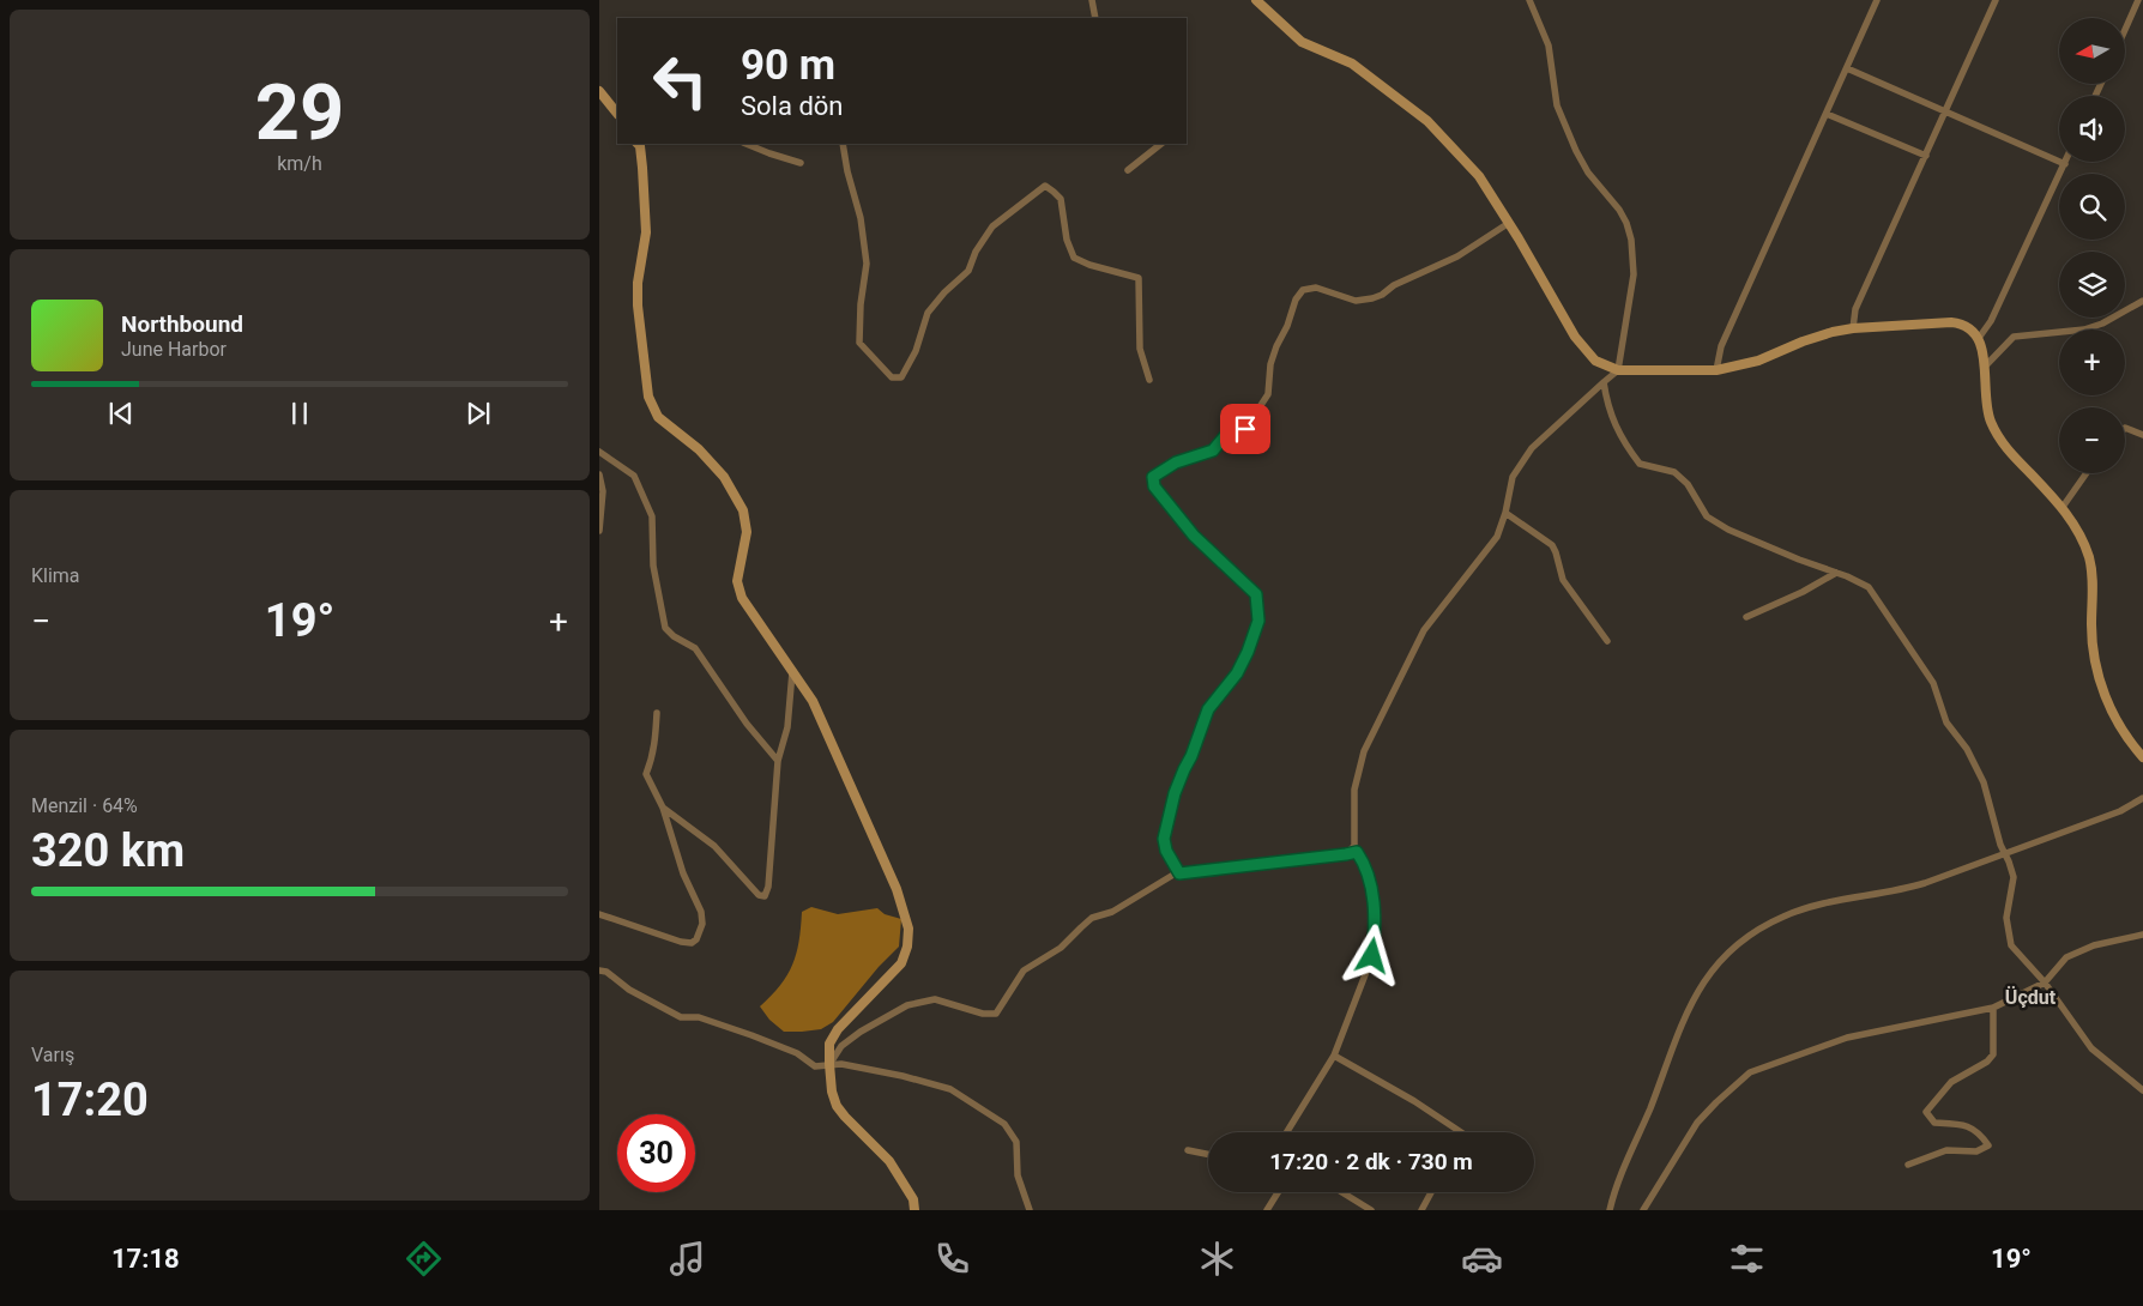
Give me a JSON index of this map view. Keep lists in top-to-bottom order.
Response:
{
  "districts": ["Üçdut"],
  "north": "left",
  "page": {
    "tile": [
      ["29", "km/h"],
      "Klima",
      ["Menzil · 64%", "320 km"],
      ["Varış", "17:20"]
    ],
    "map_buttons": ["+", "−"],
    "turn": ["90 m", "Sola dön"],
    "song": ["Northbound", "June Harbor"],
    "heat": ["−", "19°", "+"],
    "limit": "30",
    "trip": "17:20 · 2 dk · 730 m",
    "tabs": ["17:18", "19°"]
  }
}
